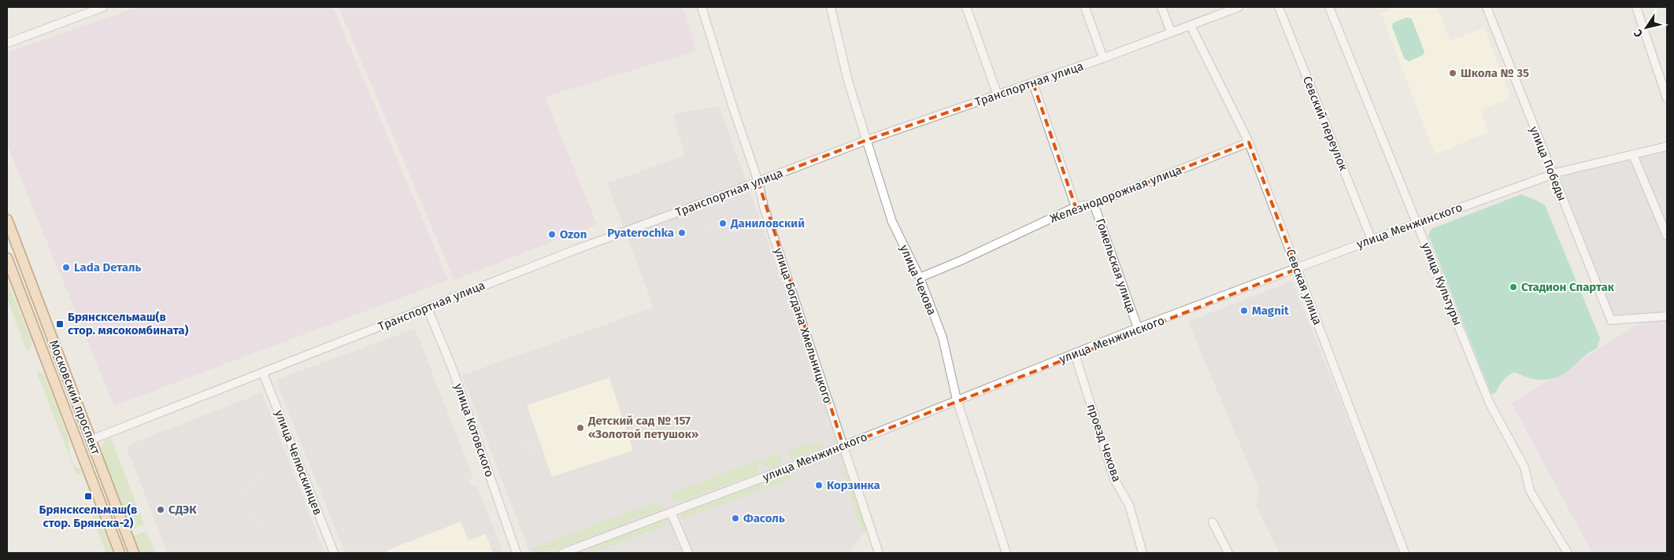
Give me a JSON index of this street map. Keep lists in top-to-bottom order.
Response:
{
  "streets": {
    "main road": ["Московский проспект"],
    "street": [
      "Транспортная улица",
      "Севский переулок",
      "улица Победы",
      "Железнодорожная улица",
      "улица Менжинского",
      "Гомельская улица",
      "улица Чехова",
      "улица Культуры",
      "Севская улица",
      "улица Богдана Хмельницкого",
      "улица Котовского",
      "проезд Чехова",
      "улица Челюскинцев"
    ]
  },
  "crossings": [
    ["Транспортная улица", "улица Чехова"],
    ["Транспортная улица", "Севская улица"],
    ["Транспортная улица", "улица Богдана Хмельницкого"],
    ["Транспортная улица", "Московский проспект"],
    ["Транспортная улица", "улица Котовского"],
    ["Транспортная улица", "улица Челюскинцев"],
    ["Севский переулок", "улица Менжинского"],
    ["улица Победы", "улица Менжинского"],
    ["Железнодорожная улица", "Гомельская улица"],
    ["Железнодорожная улица", "улица Чехова"],
    ["Железнодорожная улица", "Севская улица"],
    ["улица Менжинского", "Гомельская улица"],
    ["улица Менжинского", "улица Чехова"],
    ["улица Менжинского", "улица Культуры"],
    ["улица Менжинского", "Севская улица"],
    ["улица Менжинского", "улица Богдана Хмельницкого"],
    ["улица Менжинского", "проезд Чехова"]
  ],
  "places": {
    "other": [
      "Школа № 35",
      "Даниловский",
      "Pyaterochka",
      "Ozon",
      "Lada Dеталь",
      "Стадион Спартак",
      "Magnit",
      "Детский сад № 157 «Золотой петушок»",
      "Корзинка",
      "СДЭК",
      "Фасоль"
    ],
    "transit": ["Брянсксельмаш(в стор. мясокомбината)", "Брянсксельмаш(в стор. Брянска-2)"]
  },
  "north": "bottom left"
}
